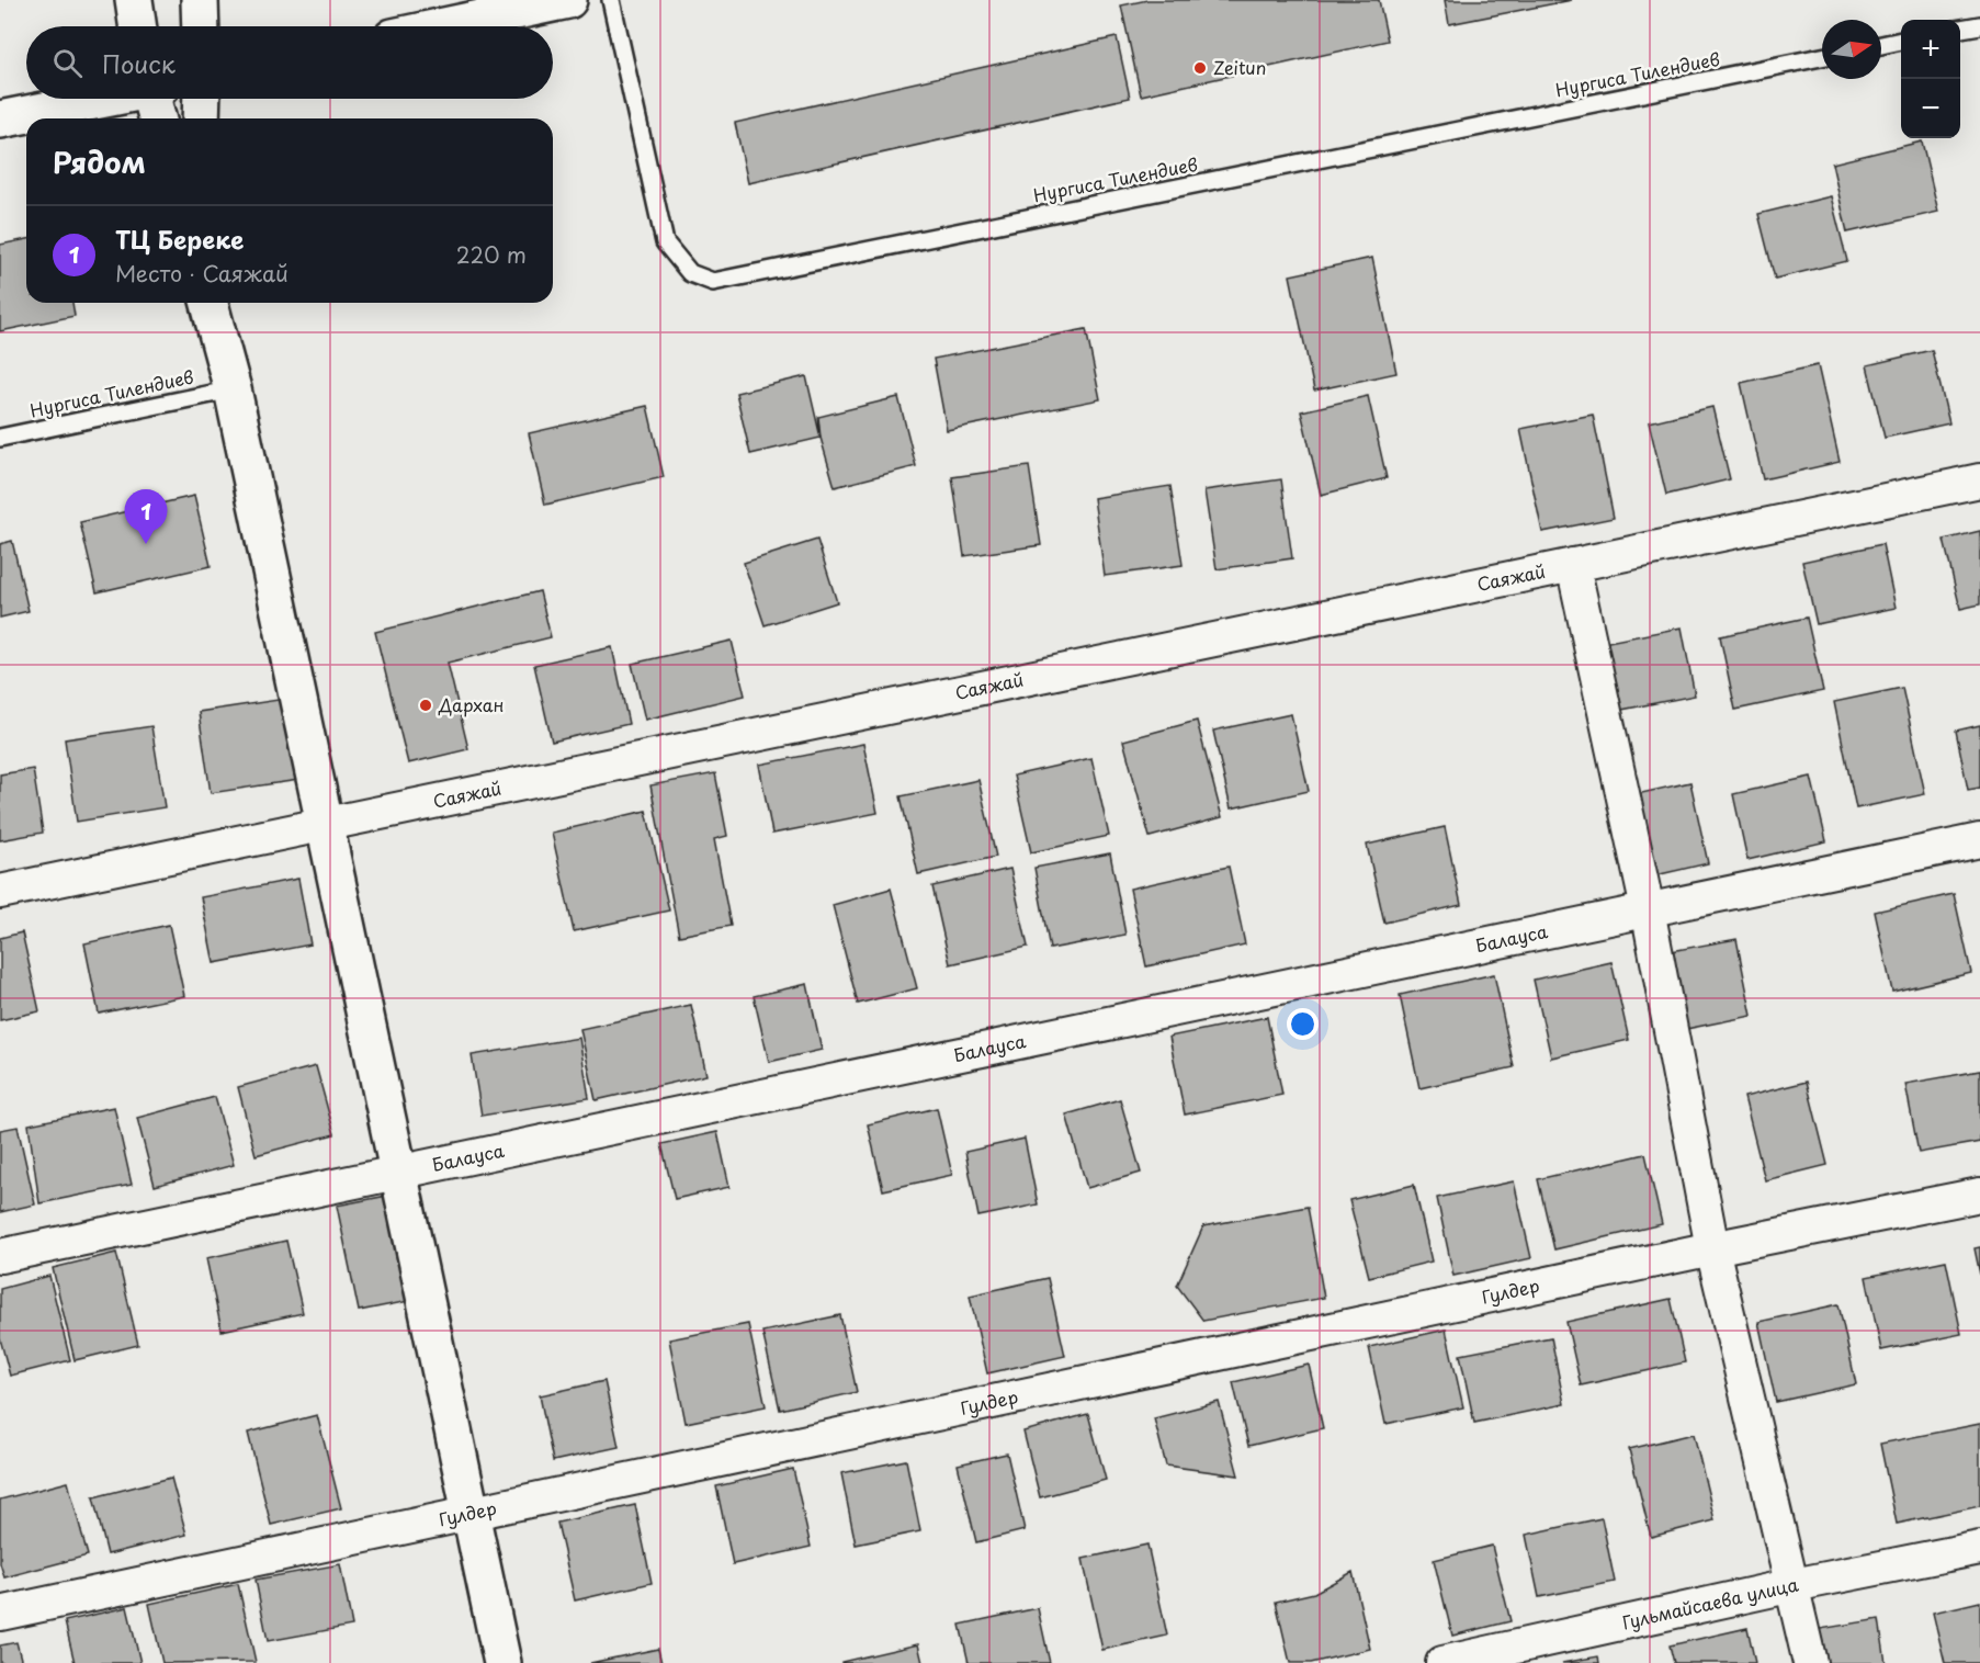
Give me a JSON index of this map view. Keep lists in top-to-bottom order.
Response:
{
  "streets": {
    "street": [
      "Саяжай",
      "Балауса",
      "Гулдер",
      "Гульмайсаева улица"
    ],
    "lane": ["Нургиса Тилендиев"]
  },
  "places": ["Zeitun", "Дархан"],
  "north": "right",
  "page": {
    "map_buttons": ["+", "−"],
    "search": "Поиск",
    "heading": "Рядом",
    "list": [
      {
        "mark": "1",
        "name": "ТЦ Береке",
        "note": "Место · Саяжай",
        "value": "220 m"
      }
    ],
    "pins": "1"
  }
}
